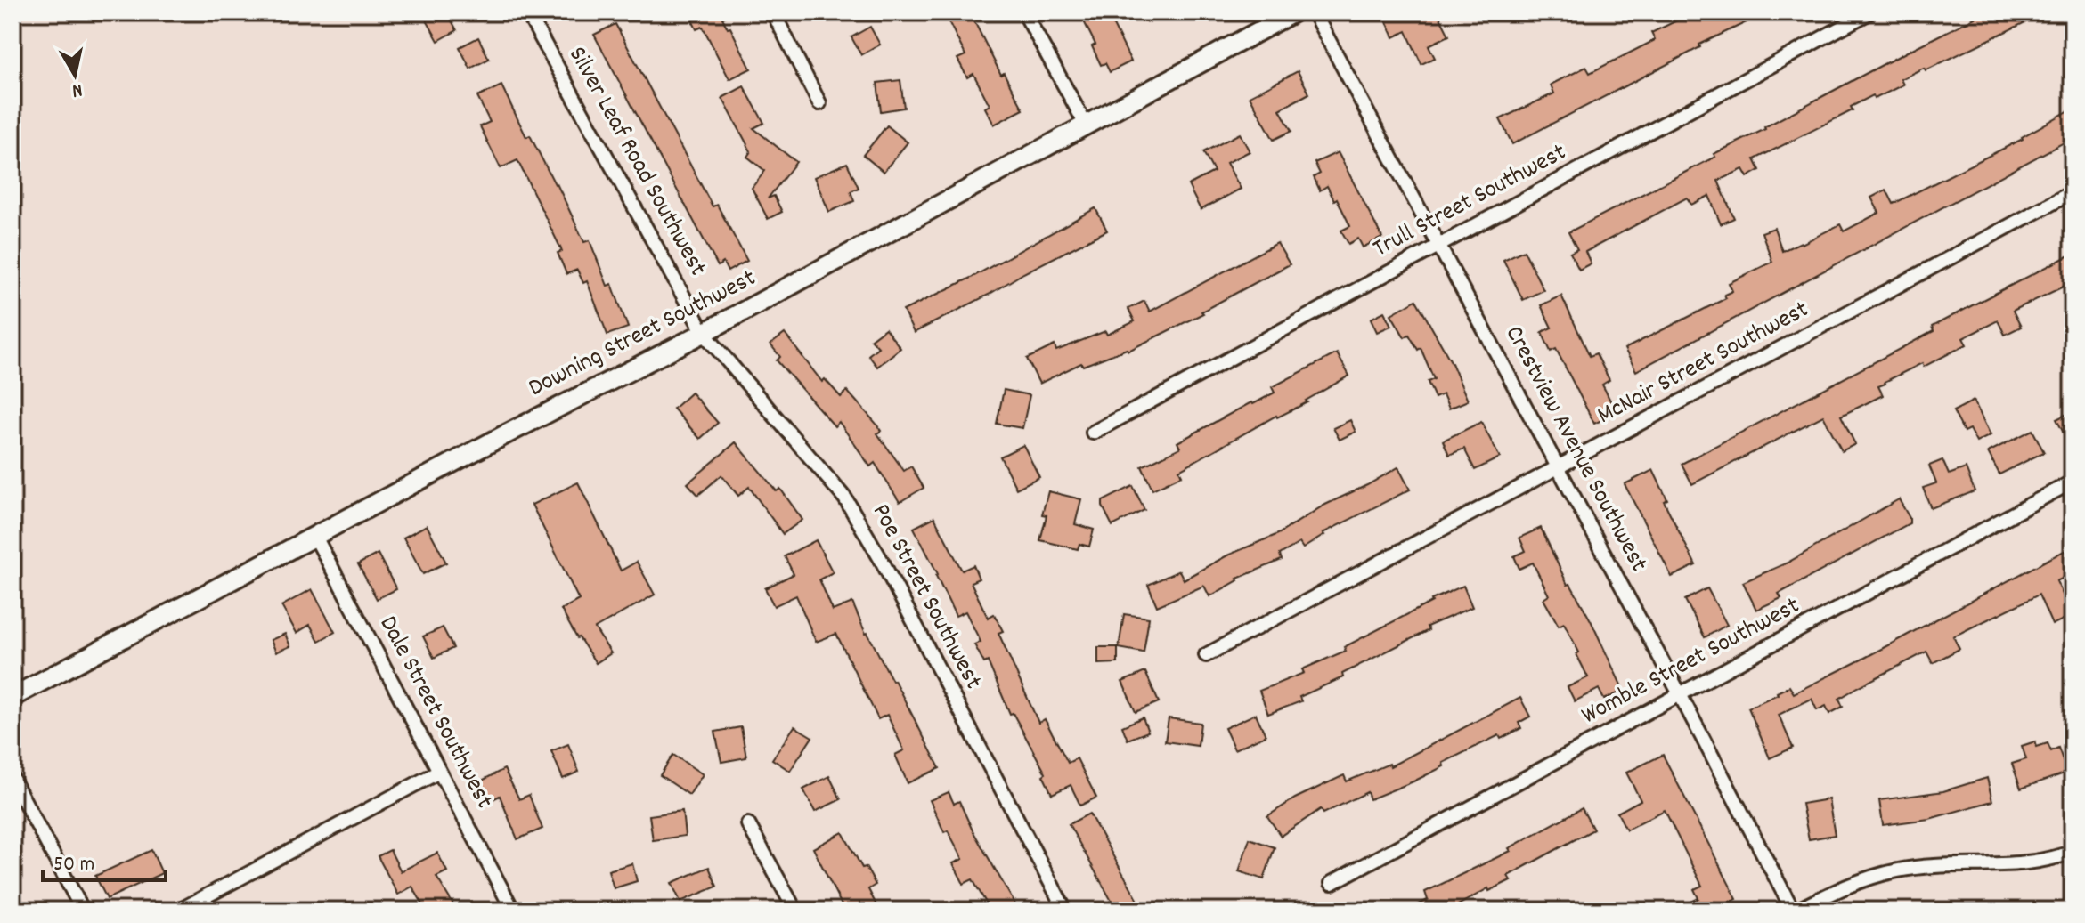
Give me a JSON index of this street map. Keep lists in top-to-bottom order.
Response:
{
  "streets": {
    "street": [
      "Silver Leaf Road Southwest",
      "Trull Street Southwest",
      "Downing Street Southwest",
      "McNair Street Southwest",
      "Crestview Avenue Southwest",
      "Poe Street Southwest",
      "Womble Street Southwest",
      "Dale Street Southwest"
    ]
  },
  "crossings": [
    ["Silver Leaf Road Southwest", "Downing Street Southwest"],
    ["Silver Leaf Road Southwest", "Poe Street Southwest"],
    ["Trull Street Southwest", "Crestview Avenue Southwest"],
    ["Downing Street Southwest", "Poe Street Southwest"],
    ["Downing Street Southwest", "Dale Street Southwest"],
    ["McNair Street Southwest", "Crestview Avenue Southwest"],
    ["Crestview Avenue Southwest", "Womble Street Southwest"]
  ],
  "scale_bar": "50 m",
  "north": "bottom"
}
